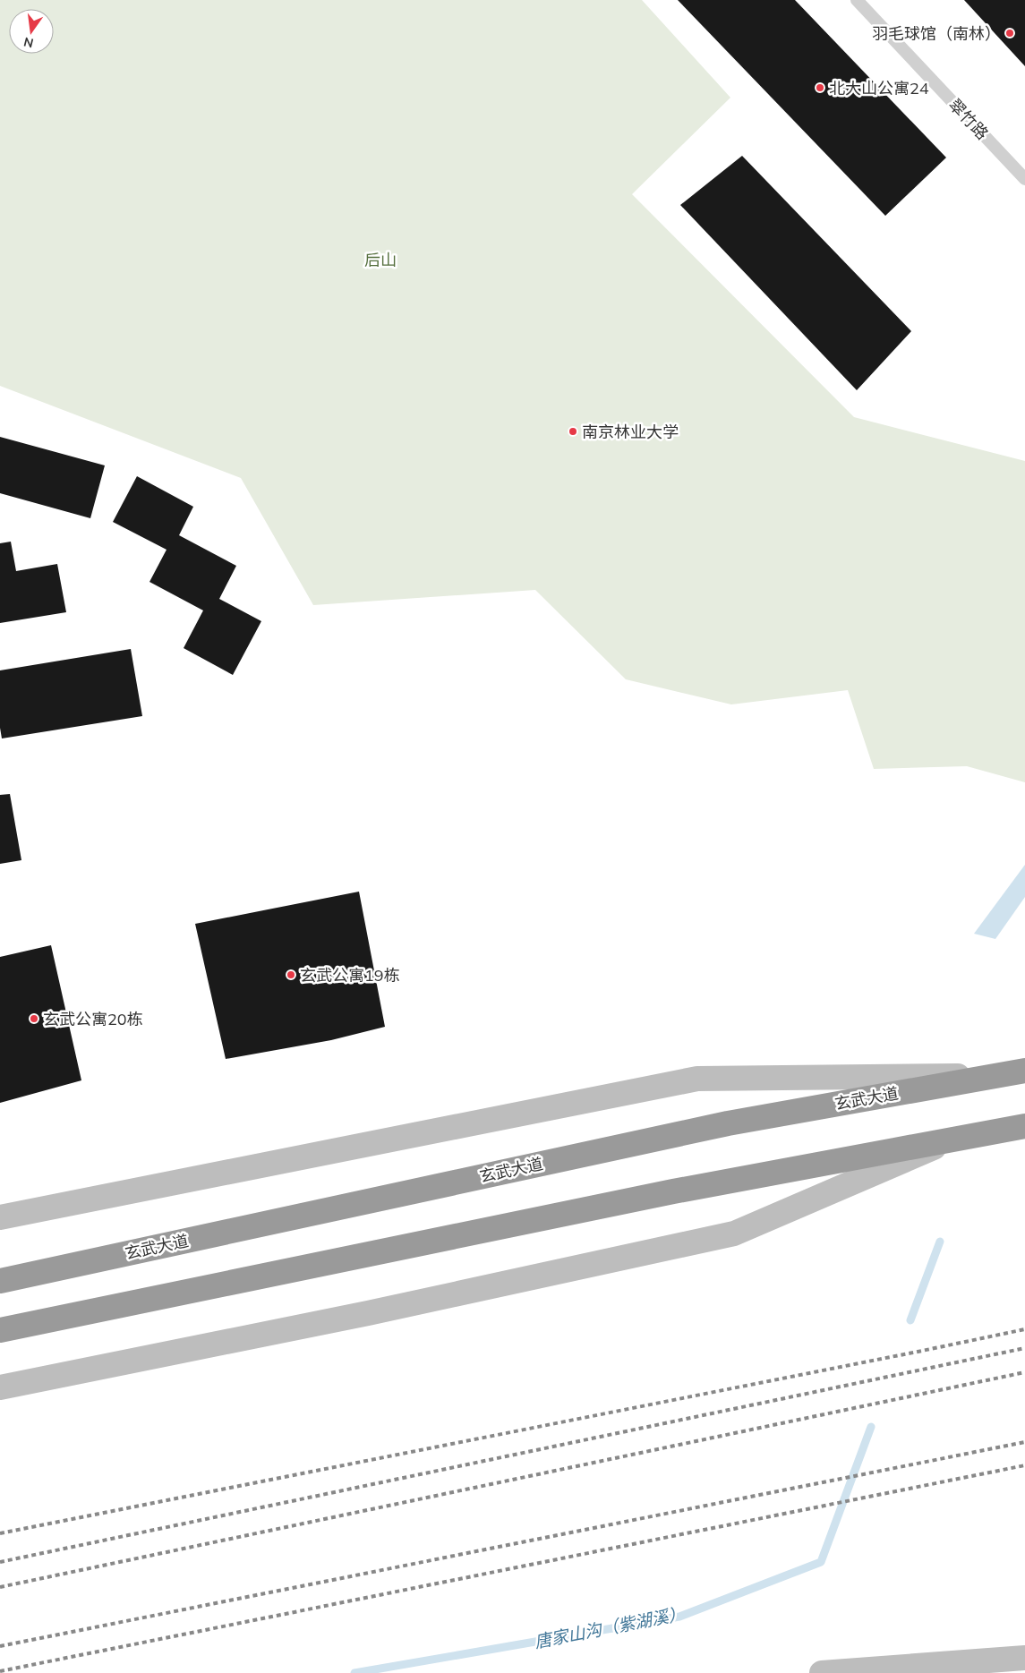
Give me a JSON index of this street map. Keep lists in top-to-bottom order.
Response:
{
  "streets": {
    "highway": ["玄武大道"],
    "lane": ["翠竹路"]
  },
  "water": ["唐家山沟（紫湖溪）"],
  "parks": ["后山"],
  "places": [
    "羽毛球馆（南林）",
    "北大山公寓24",
    "南京林业大学",
    "玄武公寓19栋",
    "玄武公寓20栋"
  ],
  "north": "bottom"
}
